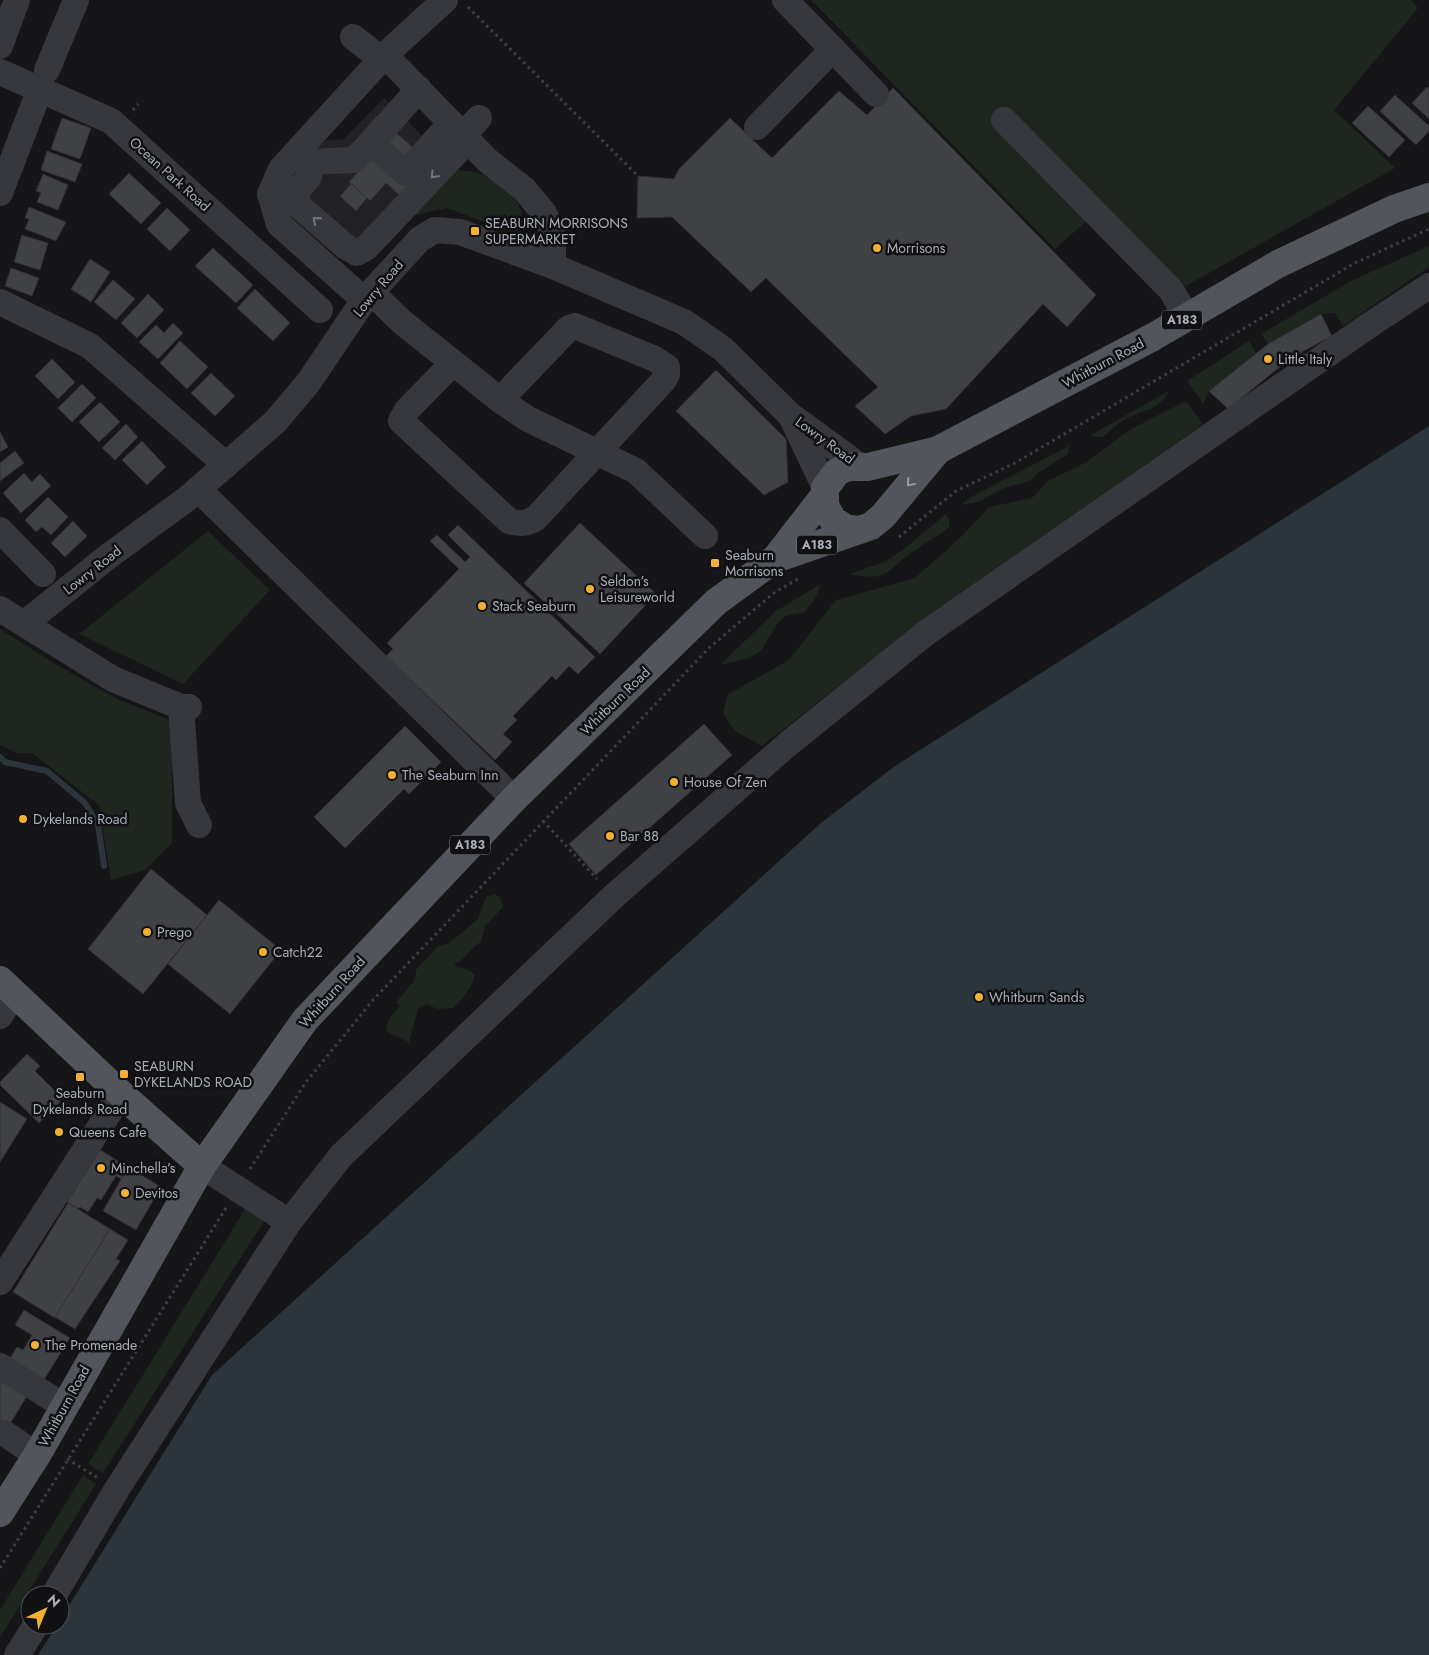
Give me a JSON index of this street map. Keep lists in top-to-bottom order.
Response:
{
  "streets": {
    "main road": ["A183", "Whitburn Road"],
    "street": ["Ocean Park Road", "Lowry Road"]
  },
  "crossings": [
    ["Lowry Road", "A183"],
    ["A183", "Whitburn Road"]
  ],
  "places": {
    "transit": [
      "SEABURN MORRISONS SUPERMARKET",
      "Seaburn Morrisons",
      "SEABURN DYKELANDS ROAD",
      "Seaburn Dykelands Road"
    ],
    "other": [
      "Morrisons",
      "Little Italy",
      "Seldon’s Leisureworld",
      "Stack Seaburn",
      "The Seaburn Inn",
      "House Of Zen",
      "Dykelands Road",
      "Bar 88",
      "Prego",
      "Catch22",
      "Whitburn Sands",
      "Queens Cafe",
      "Minchella’s",
      "Devitos",
      "The Promenade"
    ]
  },
  "north": "top right"
}
